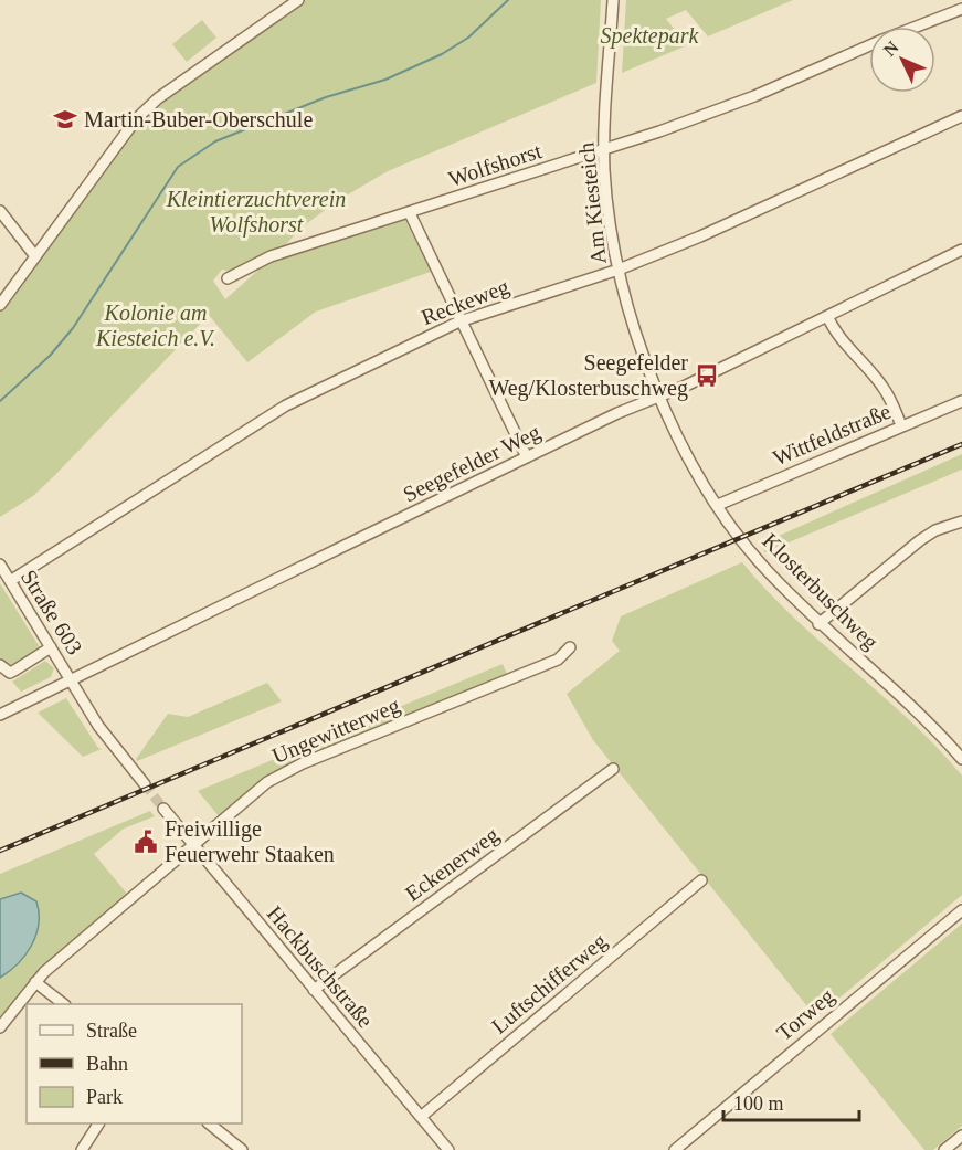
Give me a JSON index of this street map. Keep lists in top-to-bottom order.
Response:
{
  "streets": {
    "street": [
      "Wolfshorst",
      "Am Kiesteich",
      "Reckeweg",
      "Wittfeldstraße",
      "Seegefelder Weg",
      "Klosterbuschweg",
      "Straße 603",
      "Ungewitterweg",
      "Eckenerweg",
      "Hackbuschstraße",
      "Luftschifferweg",
      "Torweg"
    ]
  },
  "crossings": [
    ["Wolfshorst", "Am Kiesteich"],
    ["Am Kiesteich", "Reckeweg"],
    ["Am Kiesteich", "Seegefelder Weg"],
    ["Am Kiesteich", "Klosterbuschweg"],
    ["Reckeweg", "Straße 603"],
    ["Wittfeldstraße", "Klosterbuschweg"],
    ["Seegefelder Weg", "Klosterbuschweg"],
    ["Seegefelder Weg", "Straße 603"],
    ["Ungewitterweg", "Hackbuschstraße"],
    ["Eckenerweg", "Hackbuschstraße"],
    ["Hackbuschstraße", "Luftschifferweg"]
  ],
  "parks": ["Spektepark", "Kleintierzuchtverein Wolfshorst", "Kolonie am Kiesteich e.V."],
  "places": {
    "school or university": ["Martin-Buber-Oberschule"],
    "bus stop": ["Seegefelder Weg/Klosterbuschweg"],
    "public building": ["Freiwillige Feuerwehr Staaken"]
  },
  "legend": ["Straße", "Bahn", "Park"],
  "scale_bar": "100 m",
  "north": "top left"
}
